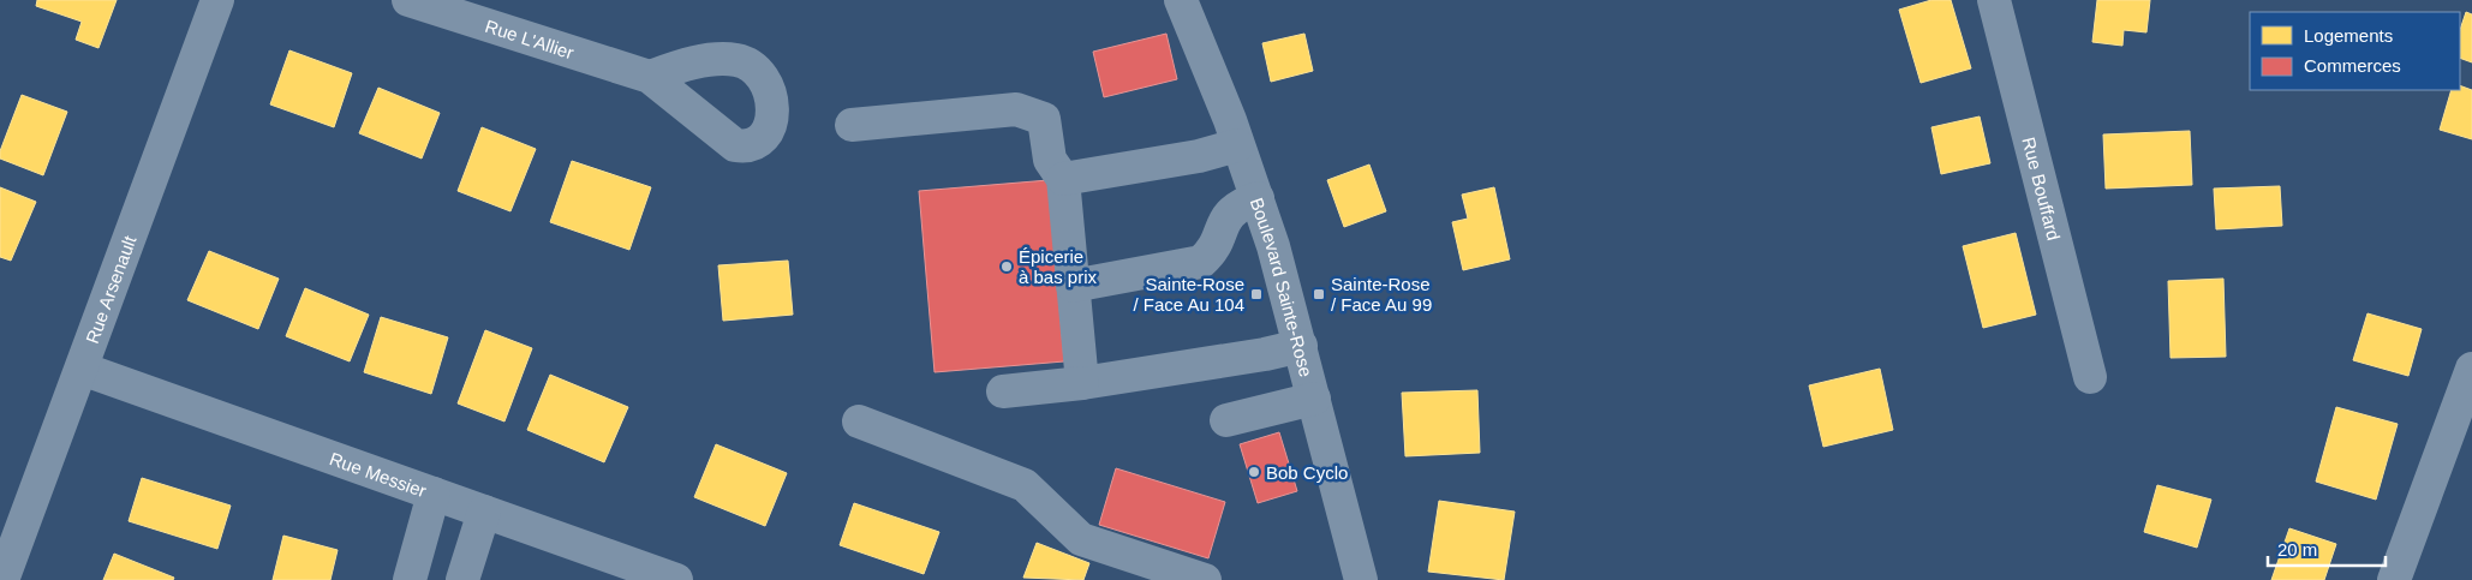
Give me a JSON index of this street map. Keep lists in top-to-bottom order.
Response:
{
  "streets": {
    "street": [
      "Rue L'Allier",
      "Rue Bouffard",
      "Boulevard Sainte-Rose",
      "Rue Arsenault",
      "Rue Messier"
    ]
  },
  "crossings": [
    ["Rue Arsenault", "Rue Messier"]
  ],
  "places": {
    "other": ["Épicerie à bas prix", "Bob Cyclo"],
    "transit": ["Sainte-Rose / Face Au 104", "Sainte-Rose / Face Au 99"]
  },
  "legend": ["Logements", "Commerces"],
  "scale_bar": "20 m"
}
